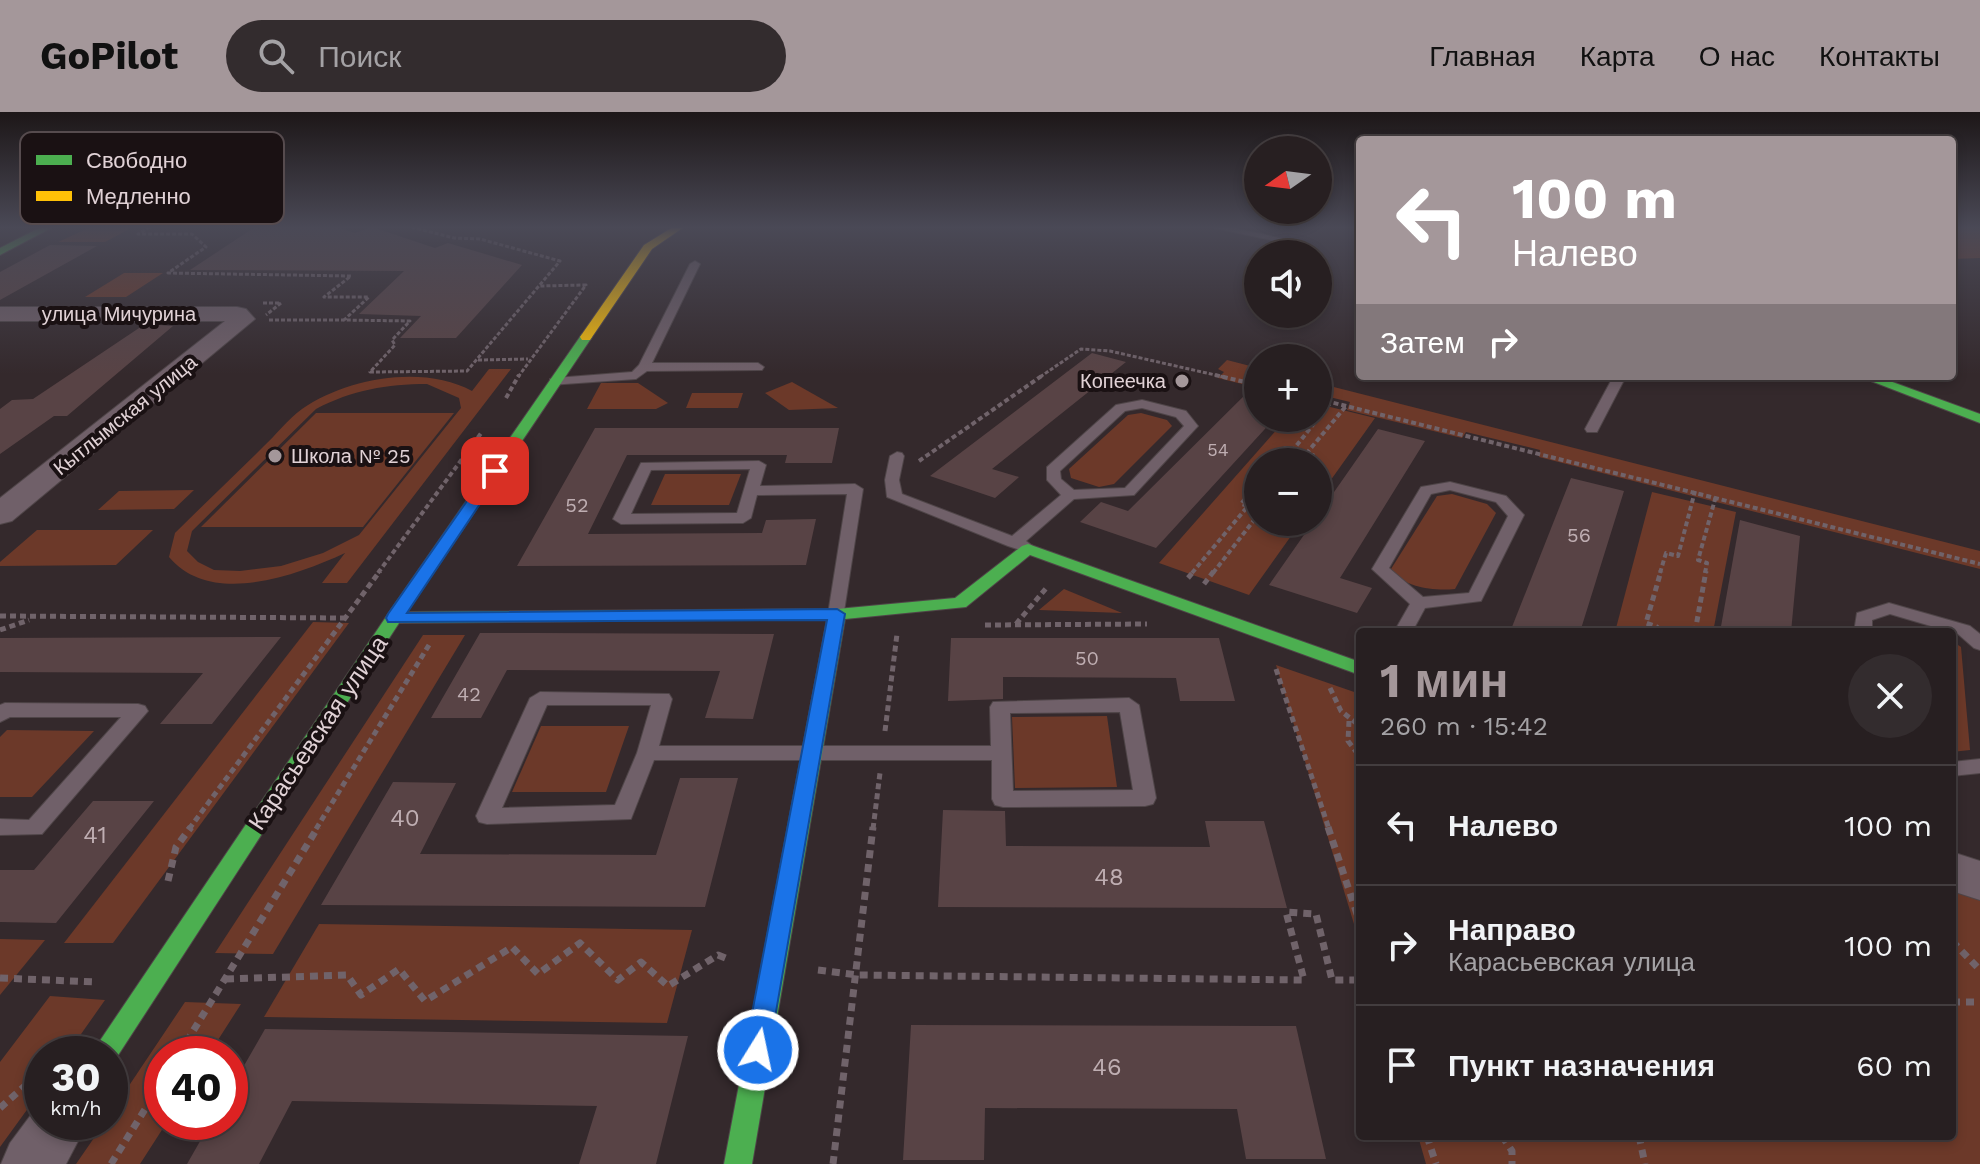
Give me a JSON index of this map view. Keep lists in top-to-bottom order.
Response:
{
  "streets": {
    "street": ["улица Мичурина", "Кытлымская улица", "Карасьевская улица"]
  },
  "crossings": [
    ["улица Мичурина", "Кытлымская улица"]
  ],
  "places": ["Копеечка", "Школа № 25"],
  "house_numbers": [
    "54",
    "52",
    "56",
    "50",
    "42",
    "40",
    "41",
    "48",
    "46"
  ],
  "legend": ["Свободно", "Медленно"],
  "north": "left",
  "page": {
    "header": "GoPilot",
    "search": "Поиск",
    "nav": [
      "Главная",
      "Карта",
      "О нас",
      "Контакты"
    ],
    "map_buttons": ["+", "−"],
    "turn": ["100 m", "Налево"],
    "then": "Затем",
    "heading": ["1 мин", "260 m · 15:42"],
    "list": [
      {
        "name": "Налево",
        "value": "100 m"
      },
      {
        "name": "Направо",
        "note": "Карасьевская улица",
        "value": "100 m"
      },
      {
        "name": "Пункт назначения",
        "value": "60 m"
      }
    ],
    "speed": "30 km/h",
    "limit": "40"
  }
}
